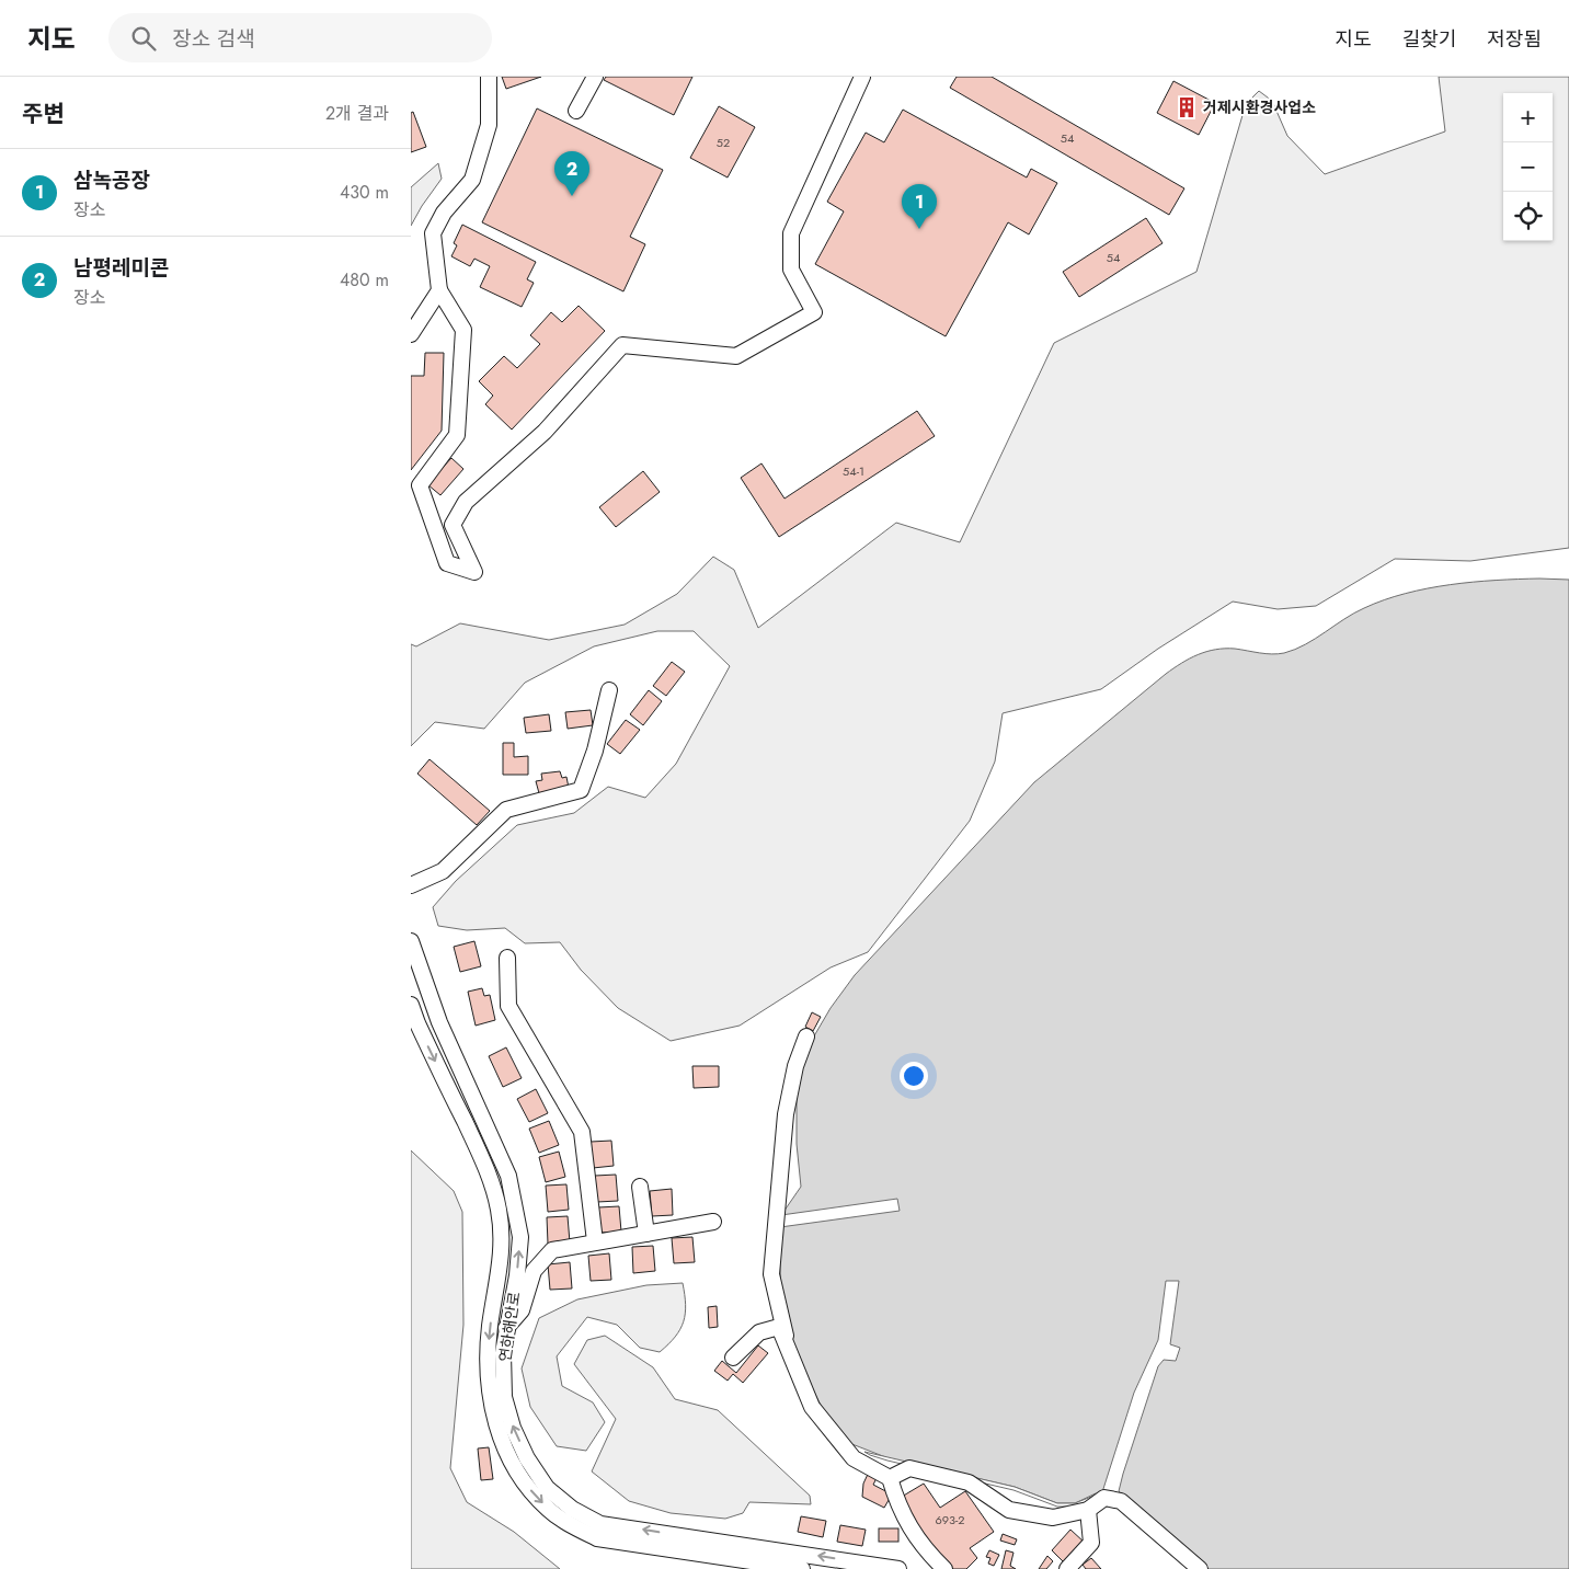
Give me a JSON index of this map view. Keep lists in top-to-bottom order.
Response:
{
  "streets": {
    "street": ["연하해안로"]
  },
  "places": {
    "building": ["거제시환경사업소"]
  },
  "house_numbers": [
    "54",
    "52",
    "54",
    "54-1",
    "693-2"
  ],
  "page": {
    "header": "지도",
    "search": "장소 검색",
    "nav": ["지도", "길찾기", "저장됨"],
    "heading": ["주변", "2개 결과"],
    "map_buttons": ["+", "−"],
    "list": [
      {
        "mark": "1",
        "name": "삼녹공장",
        "note": "장소",
        "value": "430 m"
      },
      {
        "mark": "2",
        "name": "남평레미콘",
        "note": "장소",
        "value": "480 m"
      }
    ],
    "pins": ["2", "1"]
  }
}
